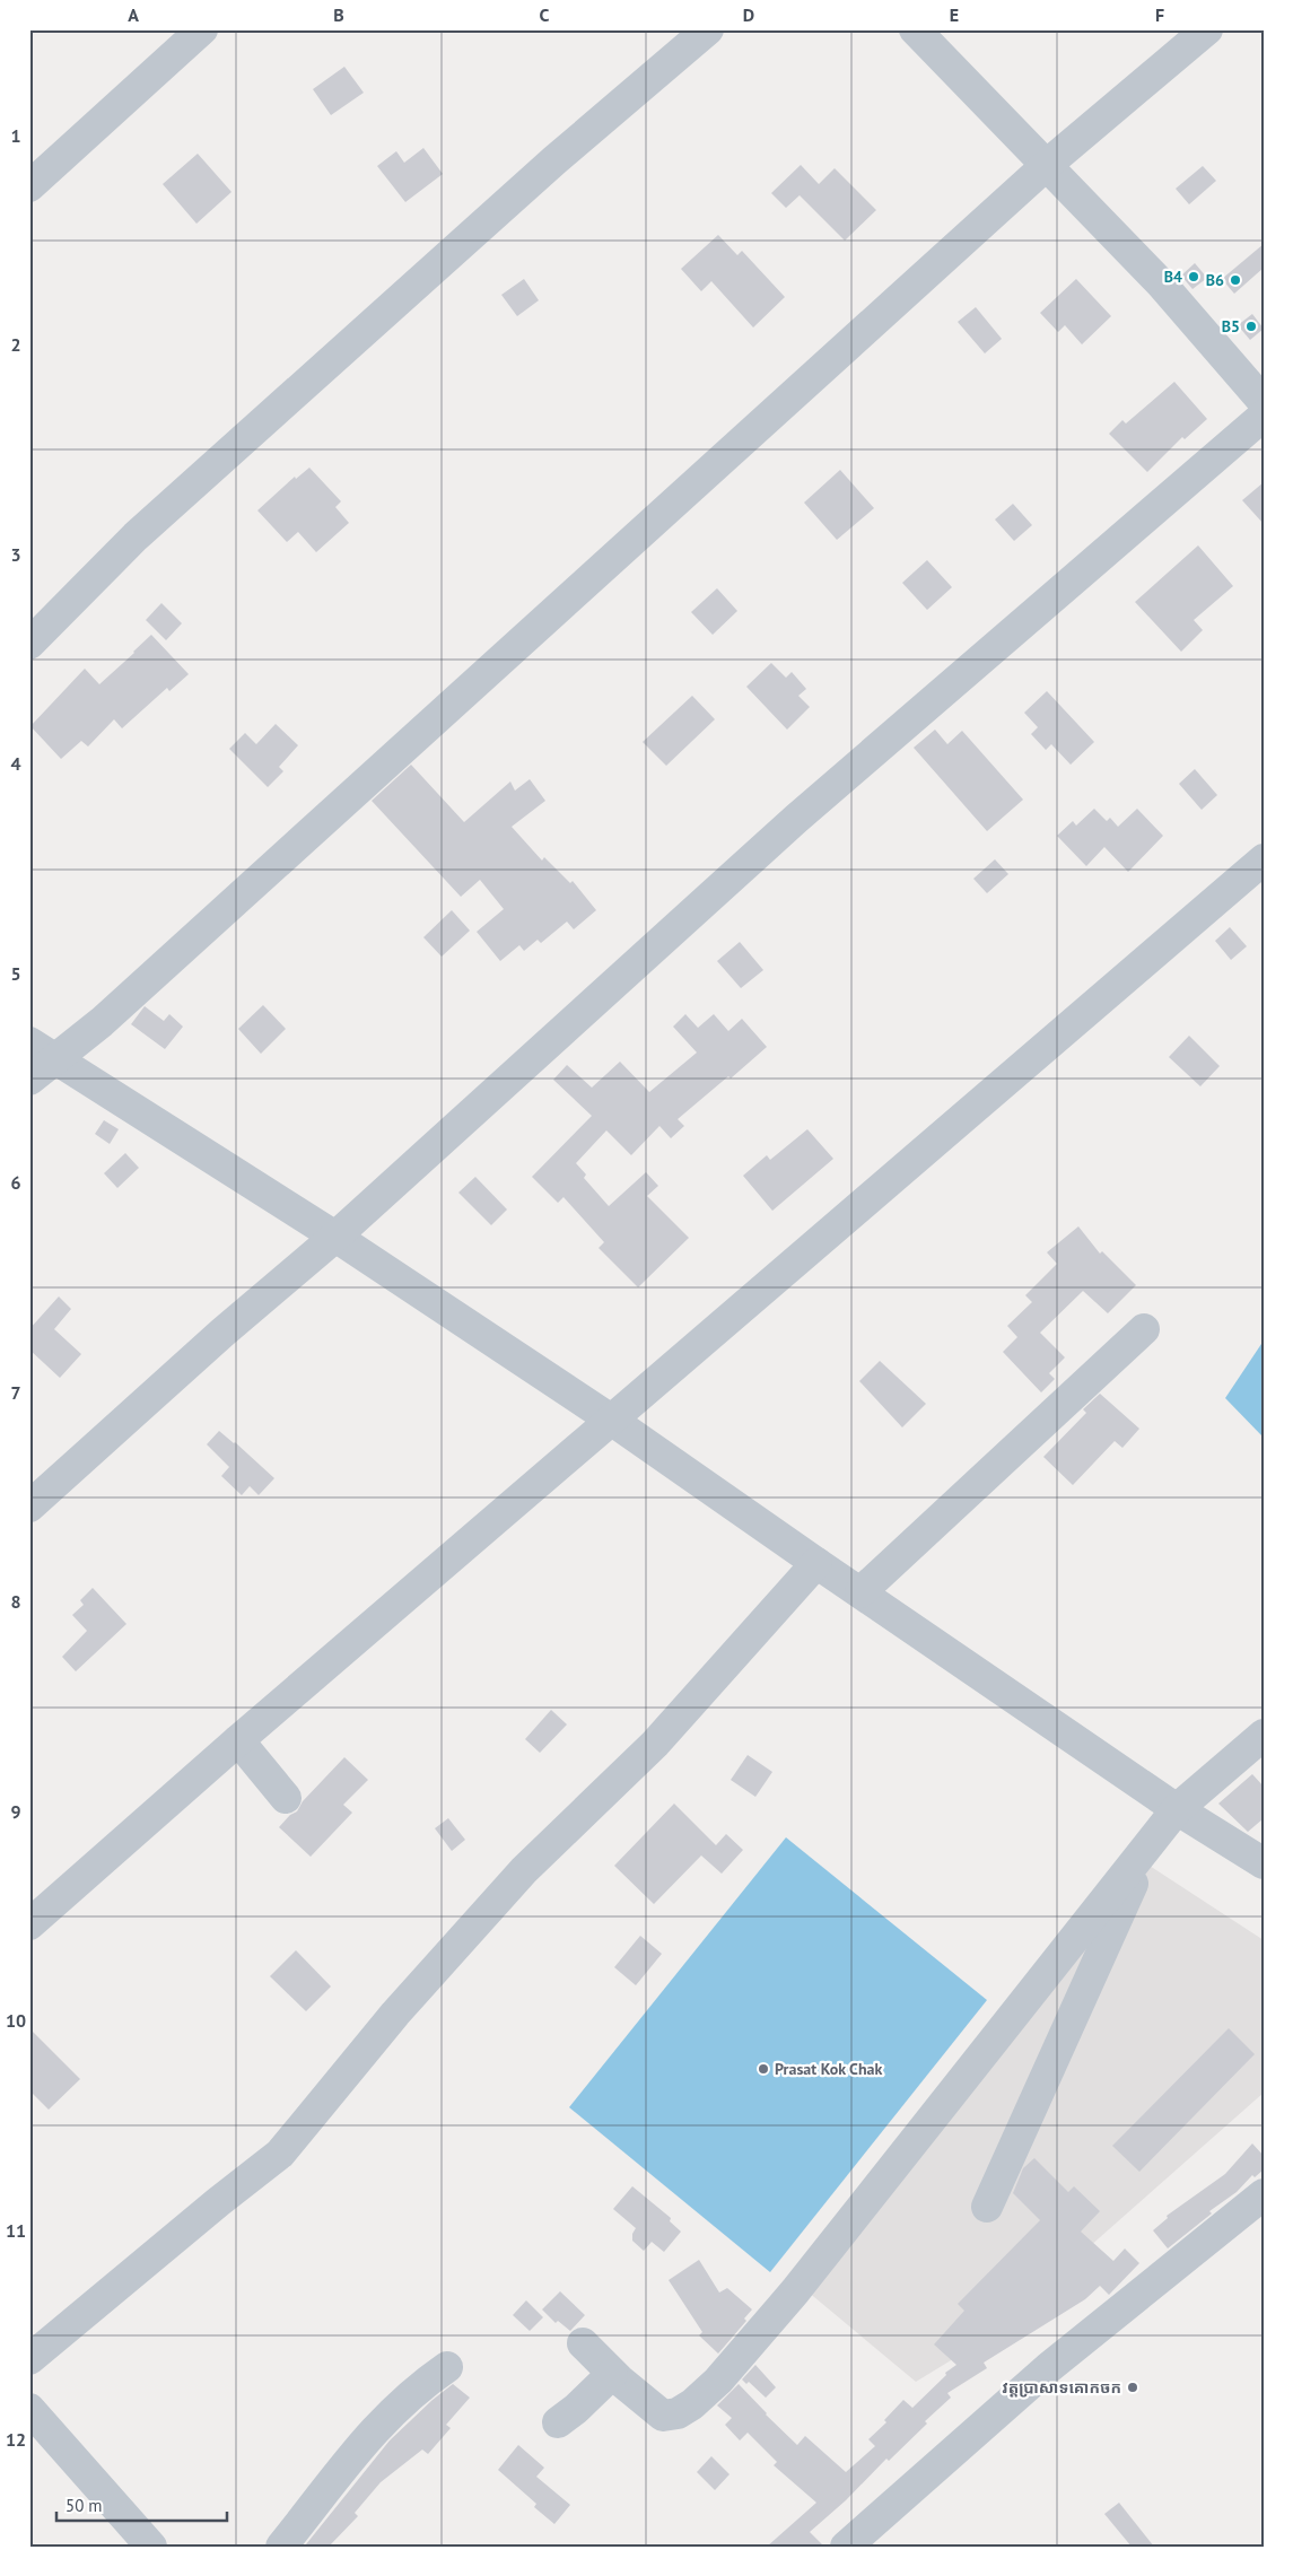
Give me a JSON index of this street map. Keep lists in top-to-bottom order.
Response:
{
  "places": [
    "B4",
    "B6",
    "B5",
    "Prasat Kok Chak",
    "វត្តប្រាសាទគោកចក"
  ],
  "scale_bar": "50 m",
  "grid": {
    "columns": [
      "A",
      "B",
      "C",
      "D",
      "E",
      "F"
    ],
    "rows": [
      "1",
      "2",
      "3",
      "4",
      "5",
      "6",
      "7",
      "8",
      "9",
      "10",
      "11",
      "12"
    ]
  }
}
